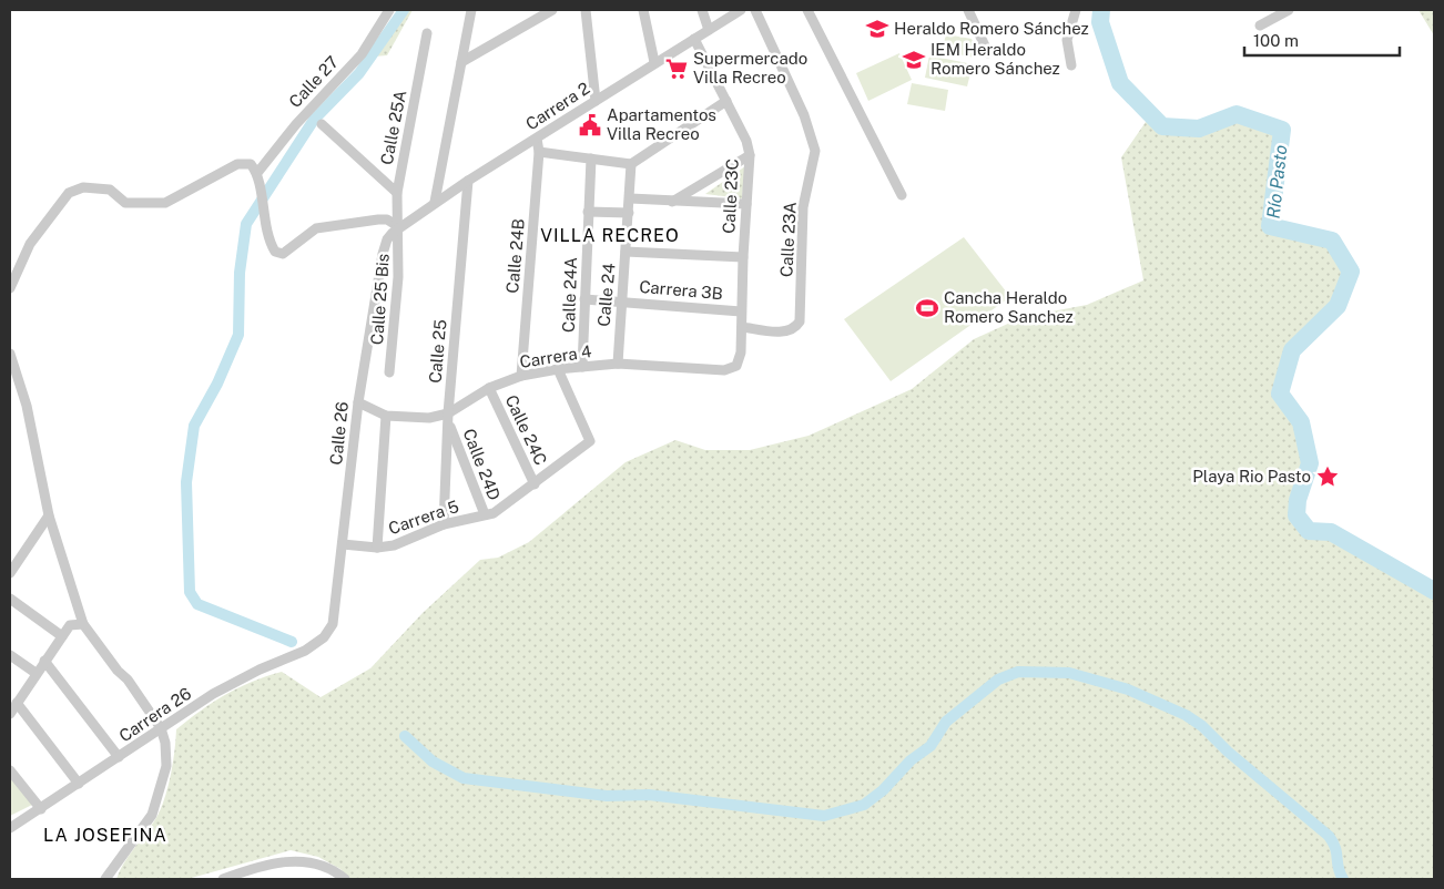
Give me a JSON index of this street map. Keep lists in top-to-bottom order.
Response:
{
  "streets": {
    "street": [
      "Calle 27",
      "Carrera 2",
      "Calle 25A",
      "Calle 23C",
      "Calle 23A",
      "Calle 24B",
      "Carrera 3B",
      "Calle 24A",
      "Calle 24",
      "Calle 25 Bis",
      "Calle 25",
      "Carrera 4",
      "Calle 24C",
      "Calle 26",
      "Calle 24D",
      "Carrera 5",
      "Carrera 26"
    ]
  },
  "crossings": [
    ["Carrera 2", "Calle 25A"],
    ["Carrera 2", "Calle 23C"],
    ["Carrera 2", "Calle 24B"],
    ["Carrera 2", "Calle 25 Bis"],
    ["Carrera 2", "Calle 25"],
    ["Carrera 2", "Calle 26"],
    ["Calle 25A", "Calle 25 Bis"],
    ["Calle 25A", "Calle 26"],
    ["Calle 23C", "Calle 23A"],
    ["Calle 23C", "Carrera 3B"],
    ["Calle 23C", "Carrera 4"],
    ["Calle 24B", "Carrera 4"],
    ["Carrera 3B", "Calle 24A"],
    ["Carrera 3B", "Calle 24"],
    ["Calle 24A", "Carrera 4"],
    ["Calle 24", "Carrera 4"],
    ["Calle 25 Bis", "Calle 26"],
    ["Calle 25", "Carrera 4"],
    ["Calle 25", "Calle 24D"],
    ["Calle 25", "Carrera 5"],
    ["Carrera 4", "Calle 24C"],
    ["Carrera 4", "Calle 26"],
    ["Carrera 4", "Calle 24D"],
    ["Carrera 4", "Carrera 5"],
    ["Calle 24C", "Carrera 5"],
    ["Calle 26", "Carrera 5"],
    ["Calle 26", "Carrera 26"],
    ["Calle 24D", "Carrera 5"]
  ],
  "districts": ["VILLA RECREO", "LA JOSEFINA"],
  "water": ["Río Pasto"],
  "places": {
    "school or university": ["Heraldo Romero Sánchez", "IEM Heraldo Romero Sánchez"],
    "supermarket": ["Supermercado Villa Recreo"],
    "public building": ["Apartamentos Villa Recreo"],
    "sports": ["Cancha Heraldo Romero Sanchez"],
    "place": ["Playa Rio Pasto"]
  },
  "scale_bar": "100 m"
}
